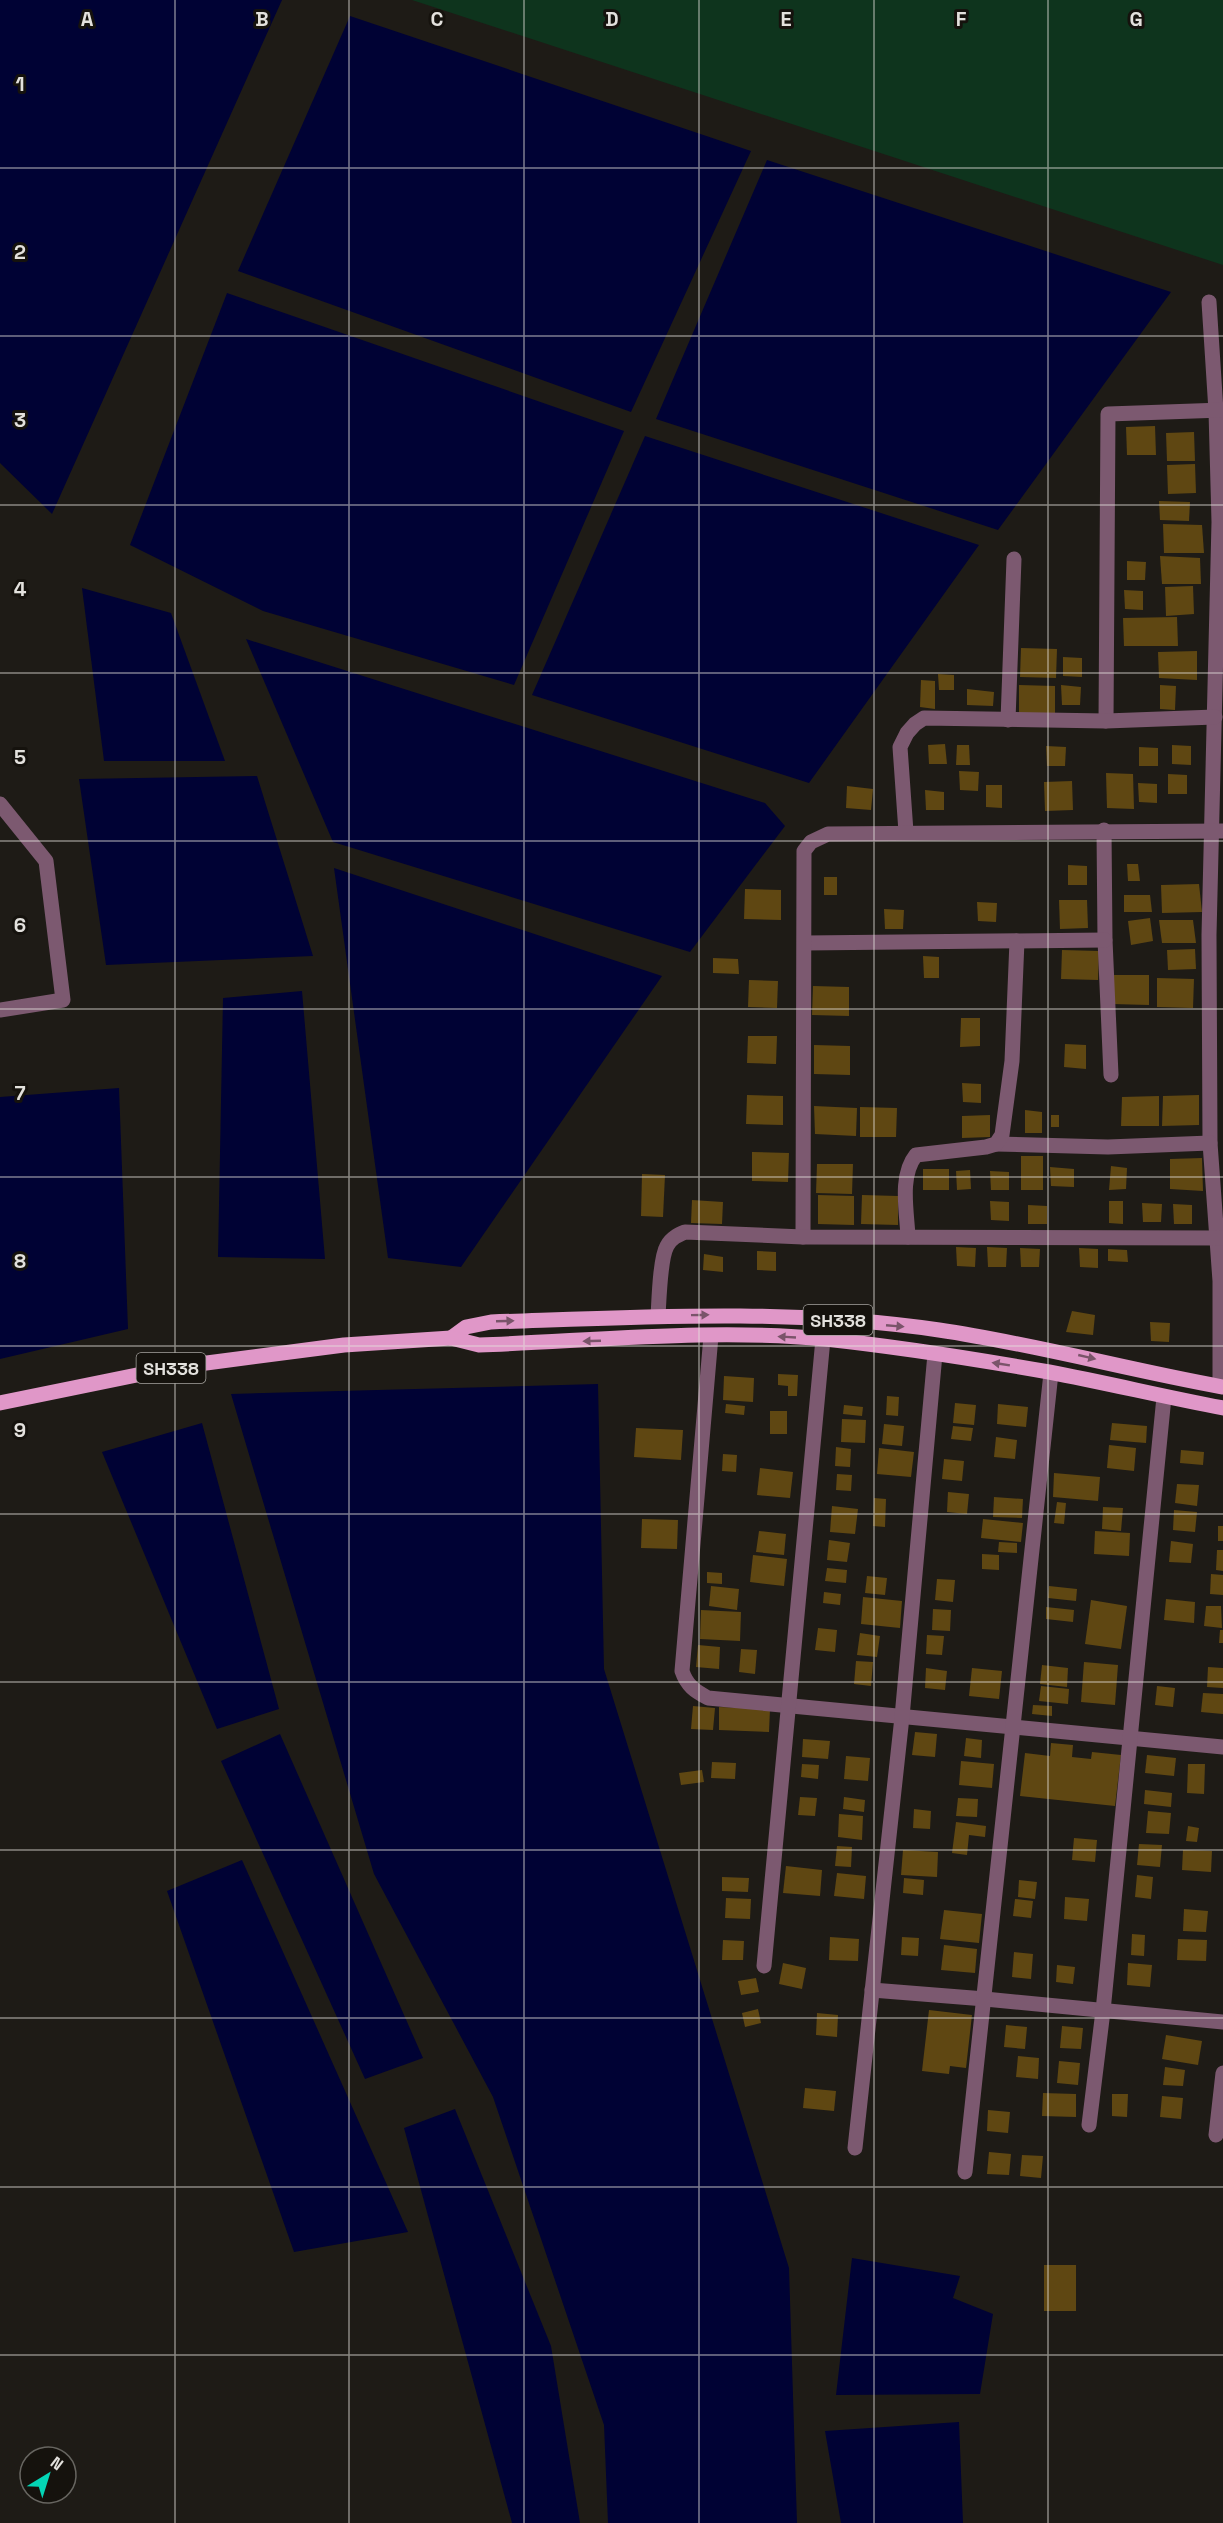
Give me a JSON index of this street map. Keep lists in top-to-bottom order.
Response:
{
  "streets": {
    "main road": ["SH338"]
  },
  "north": "top right",
  "grid": {
    "columns": [
      "A",
      "B",
      "C",
      "D",
      "E",
      "F",
      "G"
    ],
    "rows": [
      "1",
      "2",
      "3",
      "4",
      "5",
      "6",
      "7",
      "8",
      "9"
    ]
  }
}
